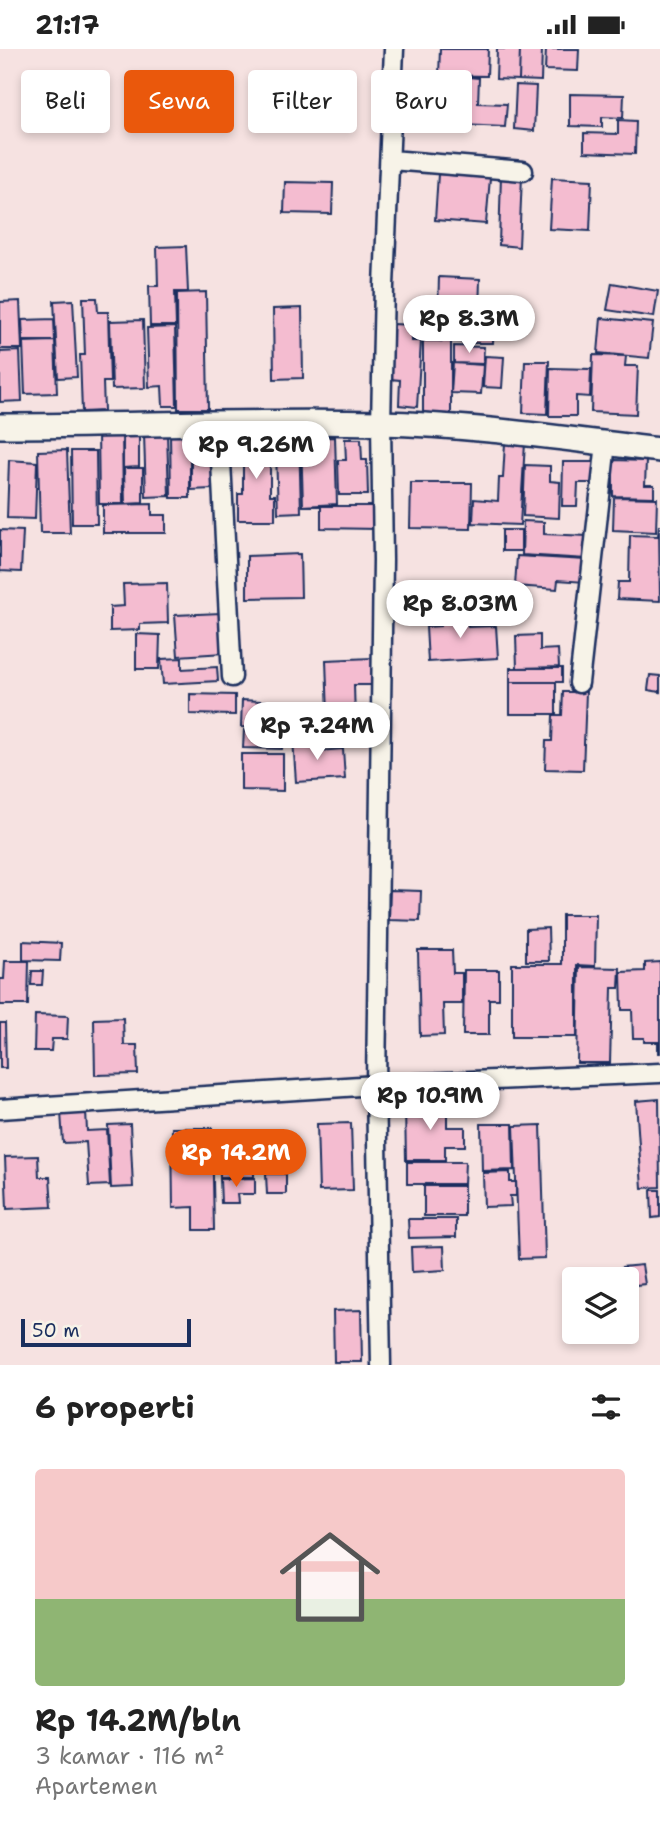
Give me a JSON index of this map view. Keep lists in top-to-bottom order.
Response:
{
  "scale_bar": "50 m",
  "page": {
    "status": "21:17",
    "chip": [
      "Beli",
      "Sewa",
      "Filter",
      "Baru"
    ],
    "price": [
      "Rp 8.3M",
      "Rp 9.26M",
      "Rp 8.03M",
      "Rp 7.24M",
      "Rp 10.9M",
      "Rp 14.2M"
    ],
    "scale": "50 m",
    "heading": "6 properti",
    "list": [
      {
        "name": "Rp 14.2M/bln",
        "note": "3 kamar · 116 m² · Apartemen"
      }
    ]
  }
}
